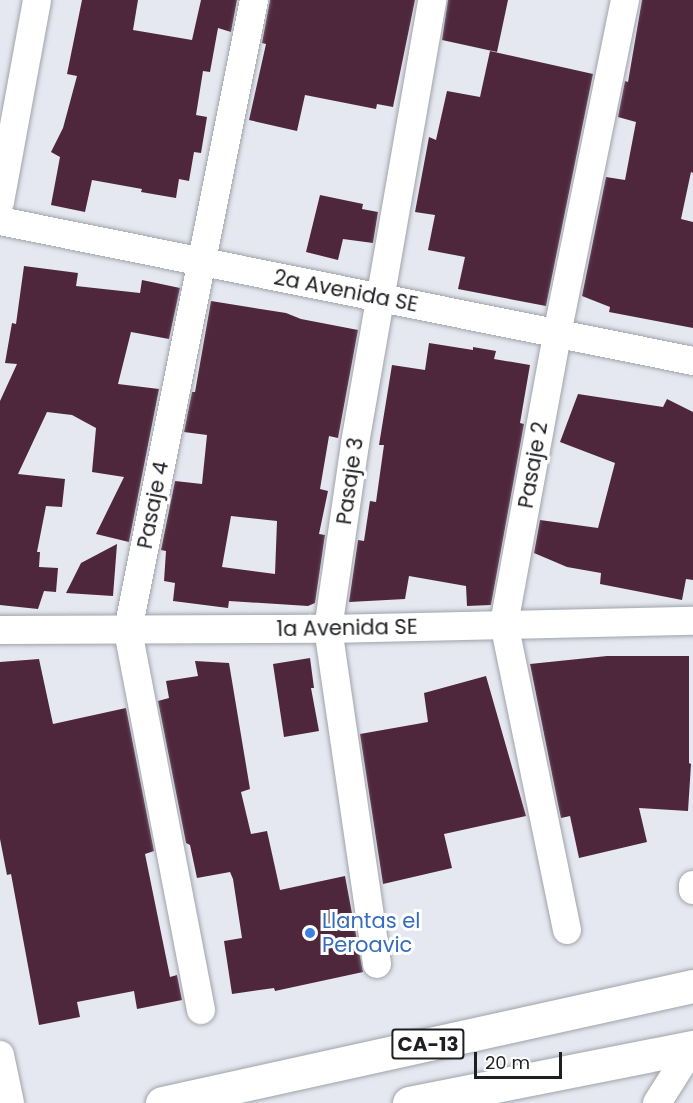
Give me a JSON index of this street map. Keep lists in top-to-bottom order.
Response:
{
  "streets": {
    "highway": ["CA-13"],
    "street": [
      "2a Avenida SE",
      "Pasaje 2",
      "Pasaje 3",
      "Pasaje 4",
      "1a Avenida SE"
    ]
  },
  "crossings": [
    ["2a Avenida SE", "Pasaje 2"],
    ["2a Avenida SE", "Pasaje 3"],
    ["2a Avenida SE", "Pasaje 4"],
    ["Pasaje 2", "1a Avenida SE"],
    ["Pasaje 3", "1a Avenida SE"],
    ["Pasaje 4", "1a Avenida SE"]
  ],
  "places": ["Llantas el Peroavic"],
  "scale_bar": "20 m"
}
